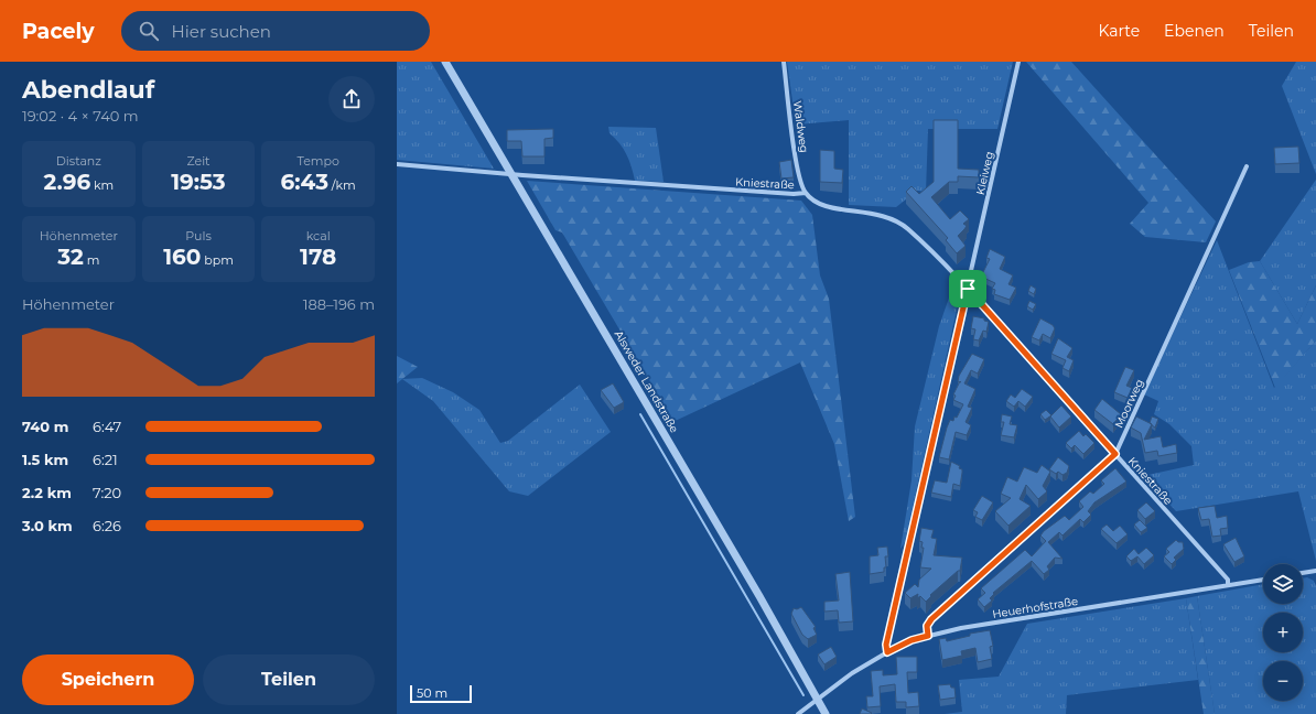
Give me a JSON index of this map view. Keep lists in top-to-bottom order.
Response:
{
  "streets": {
    "street": [
      "Waldweg",
      "Kleiweg",
      "Kniestraße",
      "Alsweder Landstraße",
      "Moorweg",
      "Heuerhofstraße"
    ]
  },
  "crossings": [
    ["Waldweg", "Kniestraße"],
    ["Kleiweg", "Kniestraße"],
    ["Kleiweg", "Heuerhofstraße"],
    ["Kniestraße", "Alsweder Landstraße"],
    ["Kniestraße", "Moorweg"],
    ["Kniestraße", "Heuerhofstraße"],
    ["Alsweder Landstraße", "Heuerhofstraße"],
    ["Moorweg", "Heuerhofstraße"]
  ],
  "scale_bar": "50 m",
  "page": {
    "header": "Pacely",
    "search": "Hier suchen",
    "nav": ["Karte", "Ebenen", "Teilen"],
    "heading": ["Abendlauf", "19:02 · 4 × 740 m"],
    "stats": [
      ["Distanz", "2.96 km"],
      ["Zeit", "19:53"],
      ["Tempo", "6:43 /km"],
      ["Höhenmeter", "32 m"],
      ["Puls", "160 bpm"],
      ["kcal", "178"]
    ],
    "chart": ["Höhenmeter", "188–196 m"],
    "list": [
      {
        "name": "740 m",
        "note": "6:47"
      },
      {
        "name": "1.5 km",
        "note": "6:21"
      },
      {
        "name": "2.2 km",
        "note": "7:20"
      },
      {
        "name": "3.0 km",
        "note": "6:26"
      }
    ],
    "map_buttons": ["+", "−"],
    "buttons": ["Speichern", "Teilen"],
    "scale": "50 m"
  }
}
